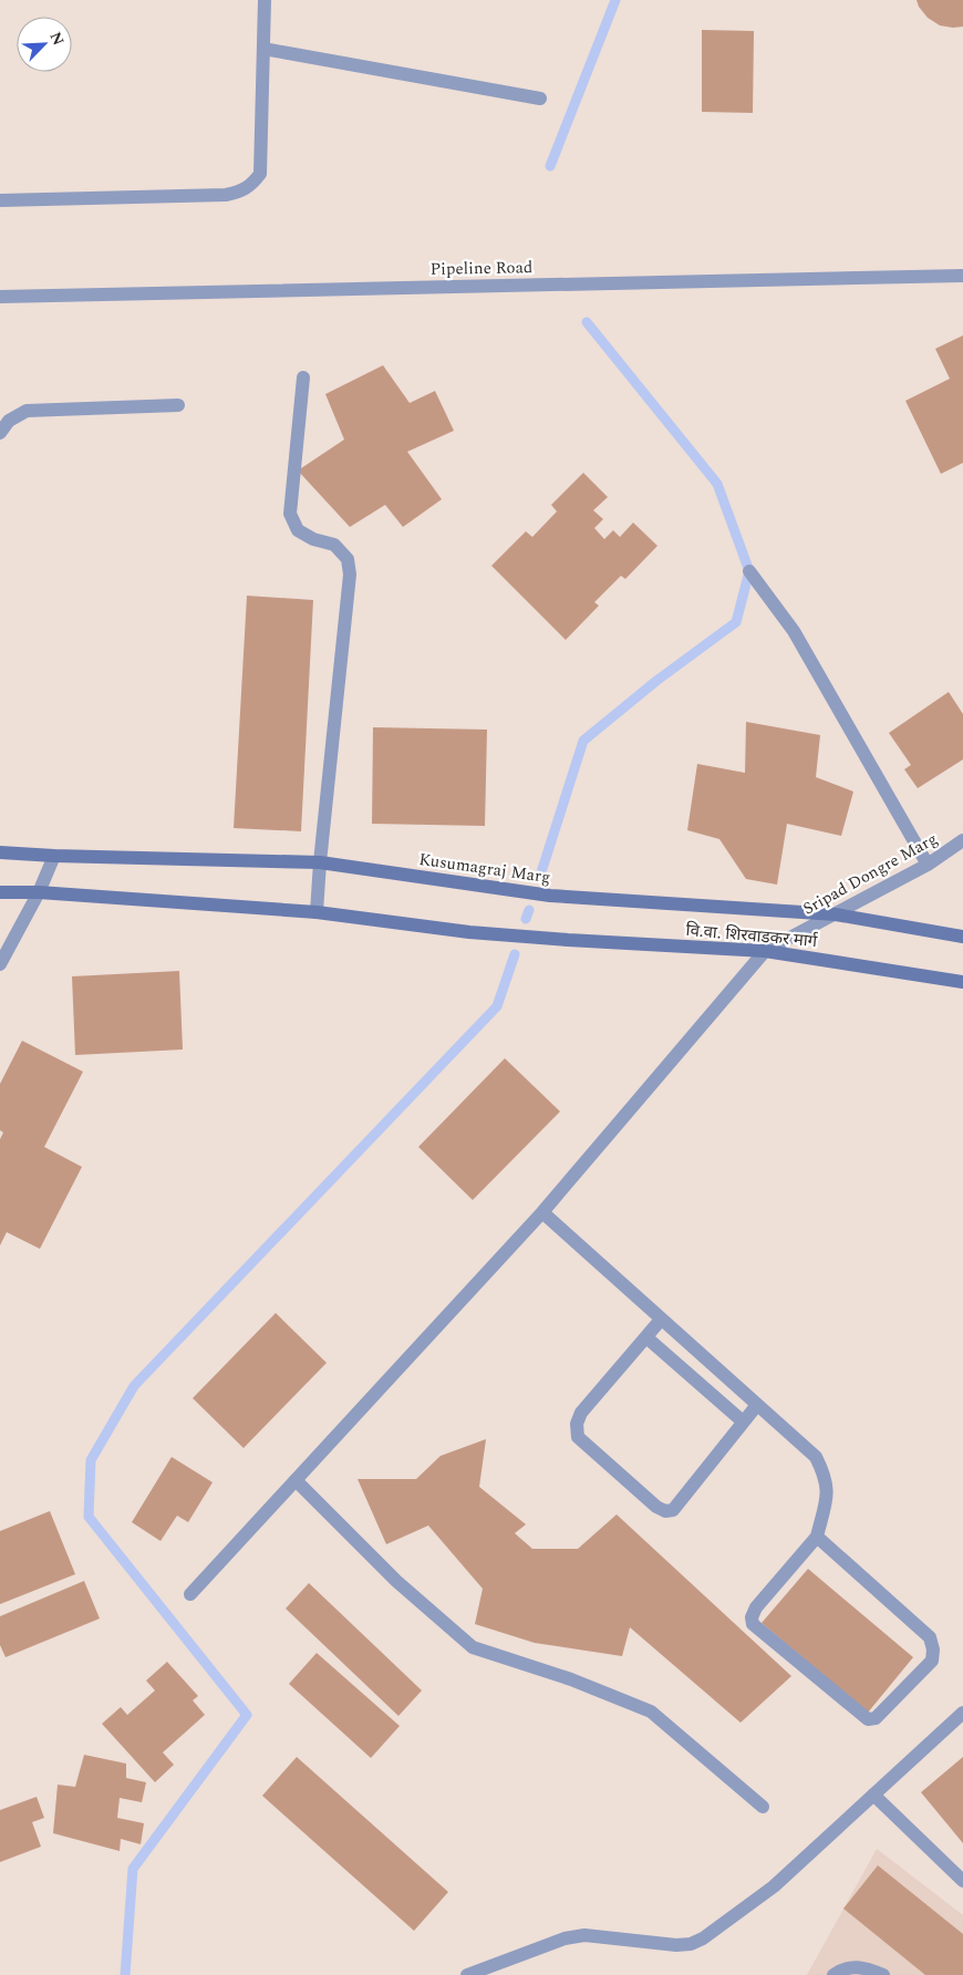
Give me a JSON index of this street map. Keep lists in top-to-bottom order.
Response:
{
  "streets": {
    "street": [
      "Pipeline Road",
      "Kusumagraj Marg",
      "Sripad Dongre Marg",
      "वि.वा. शिरवाडकर मार्ग"
    ]
  },
  "crossings": [
    ["Kusumagraj Marg", "Sripad Dongre Marg"],
    ["Sripad Dongre Marg", "वि.वा. शिरवाडकर मार्ग"]
  ],
  "north": "top right"
}
